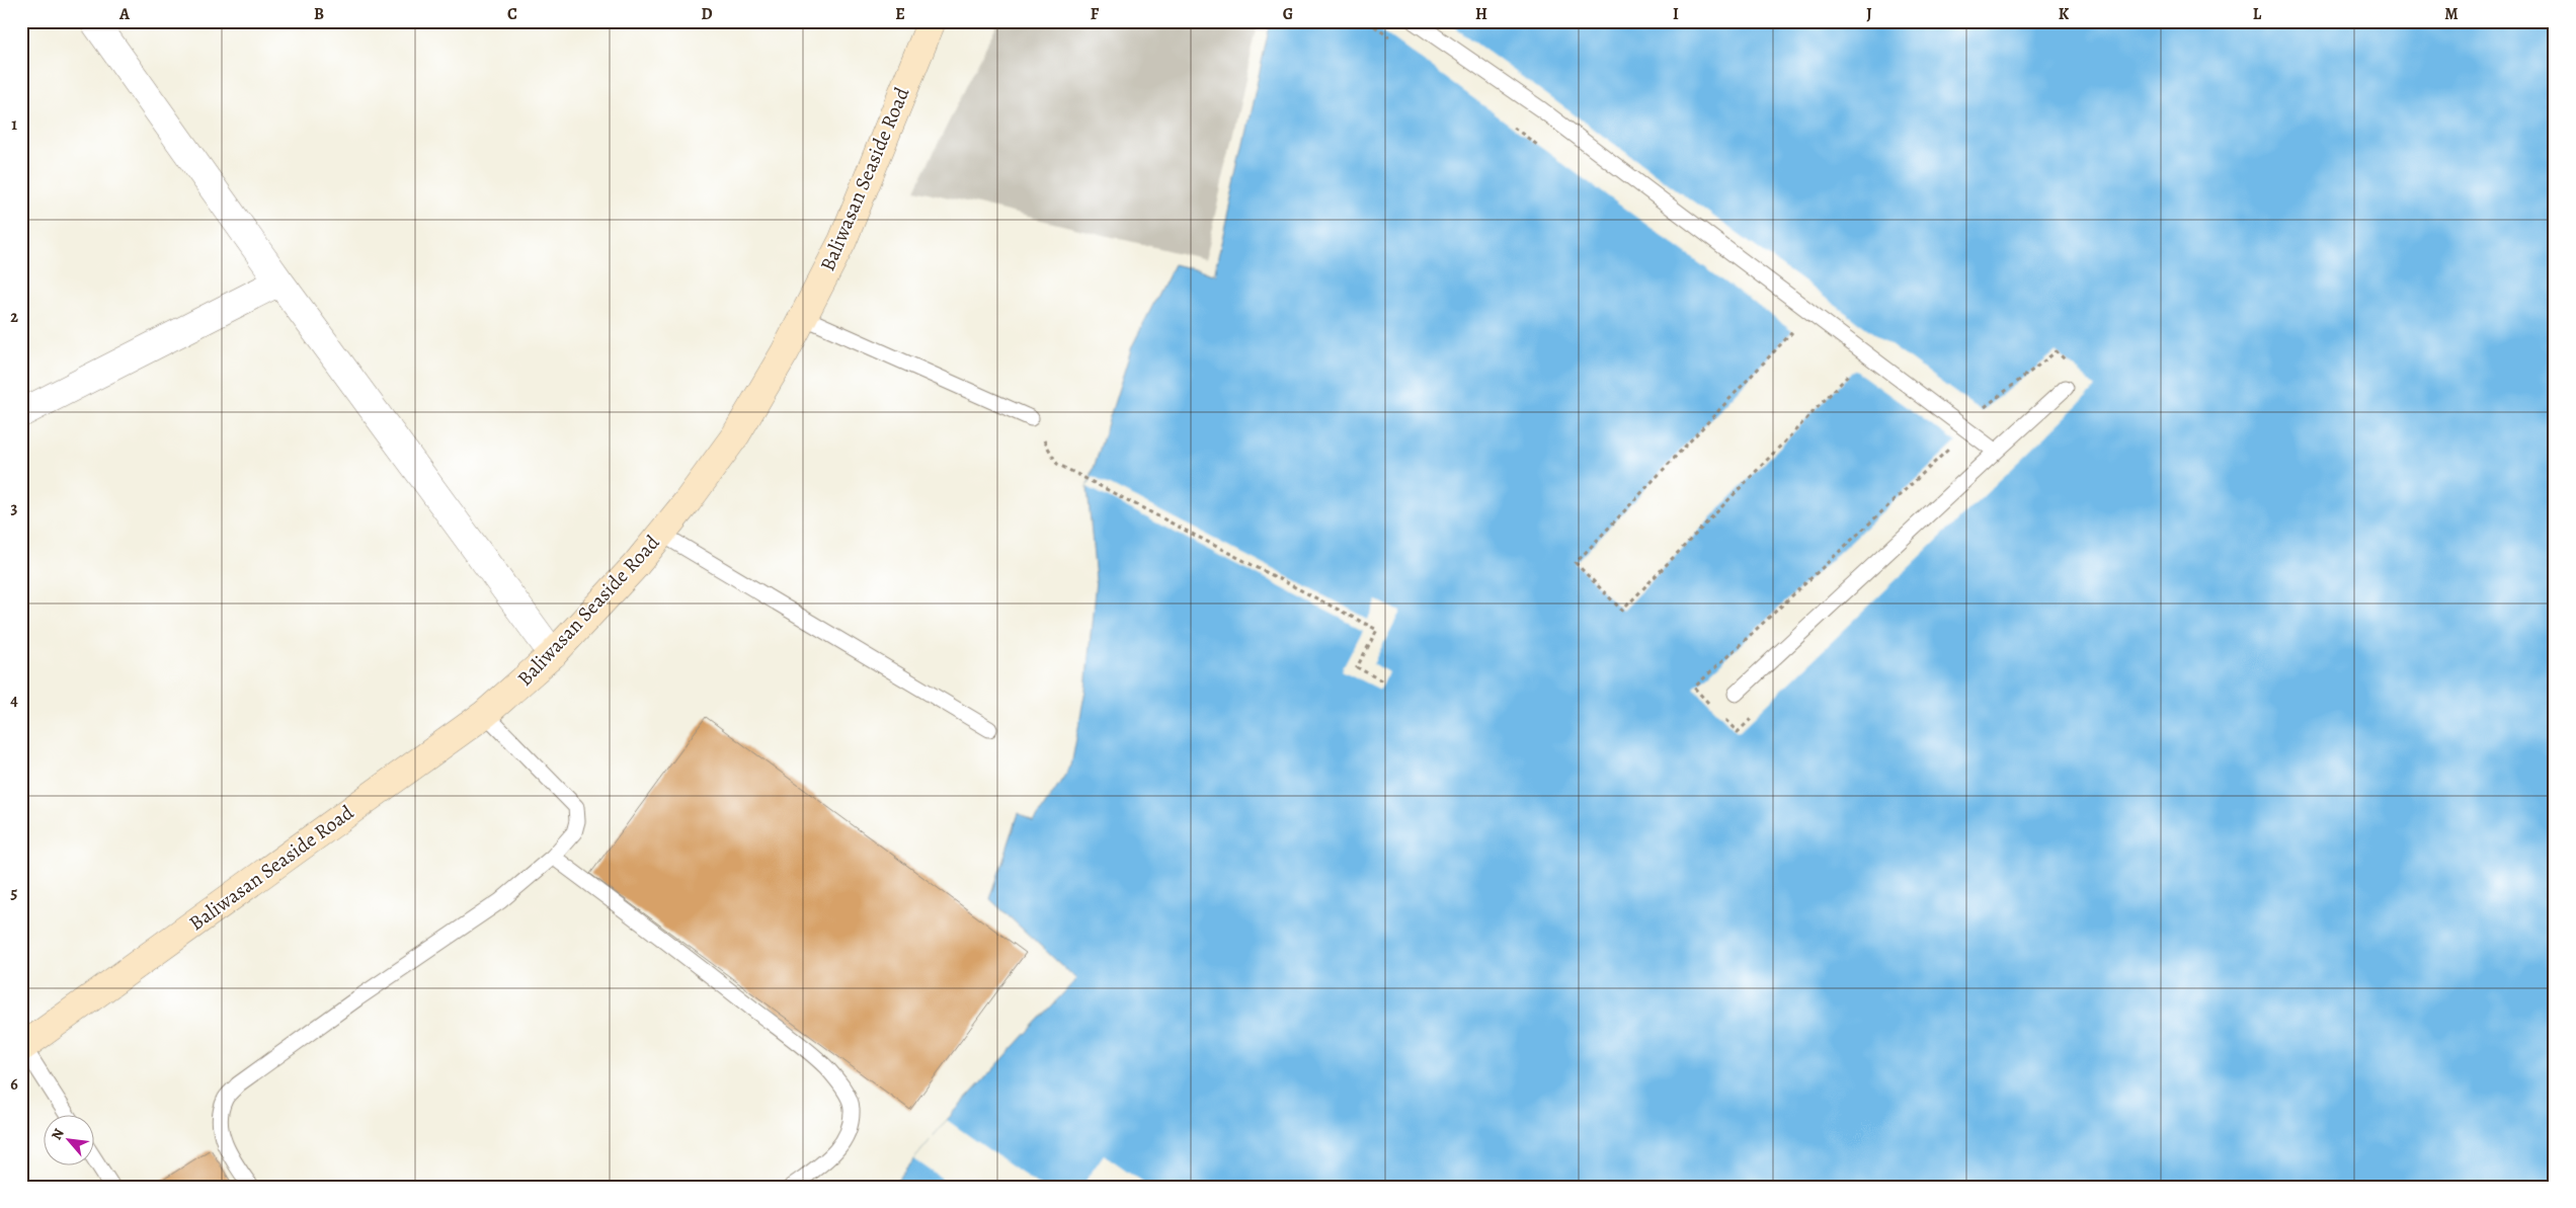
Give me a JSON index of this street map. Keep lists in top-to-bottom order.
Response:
{
  "streets": {
    "main road": ["Baliwasan Seaside Road"]
  },
  "north": "top left",
  "grid": {
    "columns": [
      "A",
      "B",
      "C",
      "D",
      "E",
      "F",
      "G",
      "H",
      "I",
      "J",
      "K",
      "L",
      "M"
    ],
    "rows": [
      "1",
      "2",
      "3",
      "4",
      "5",
      "6"
    ]
  }
}
